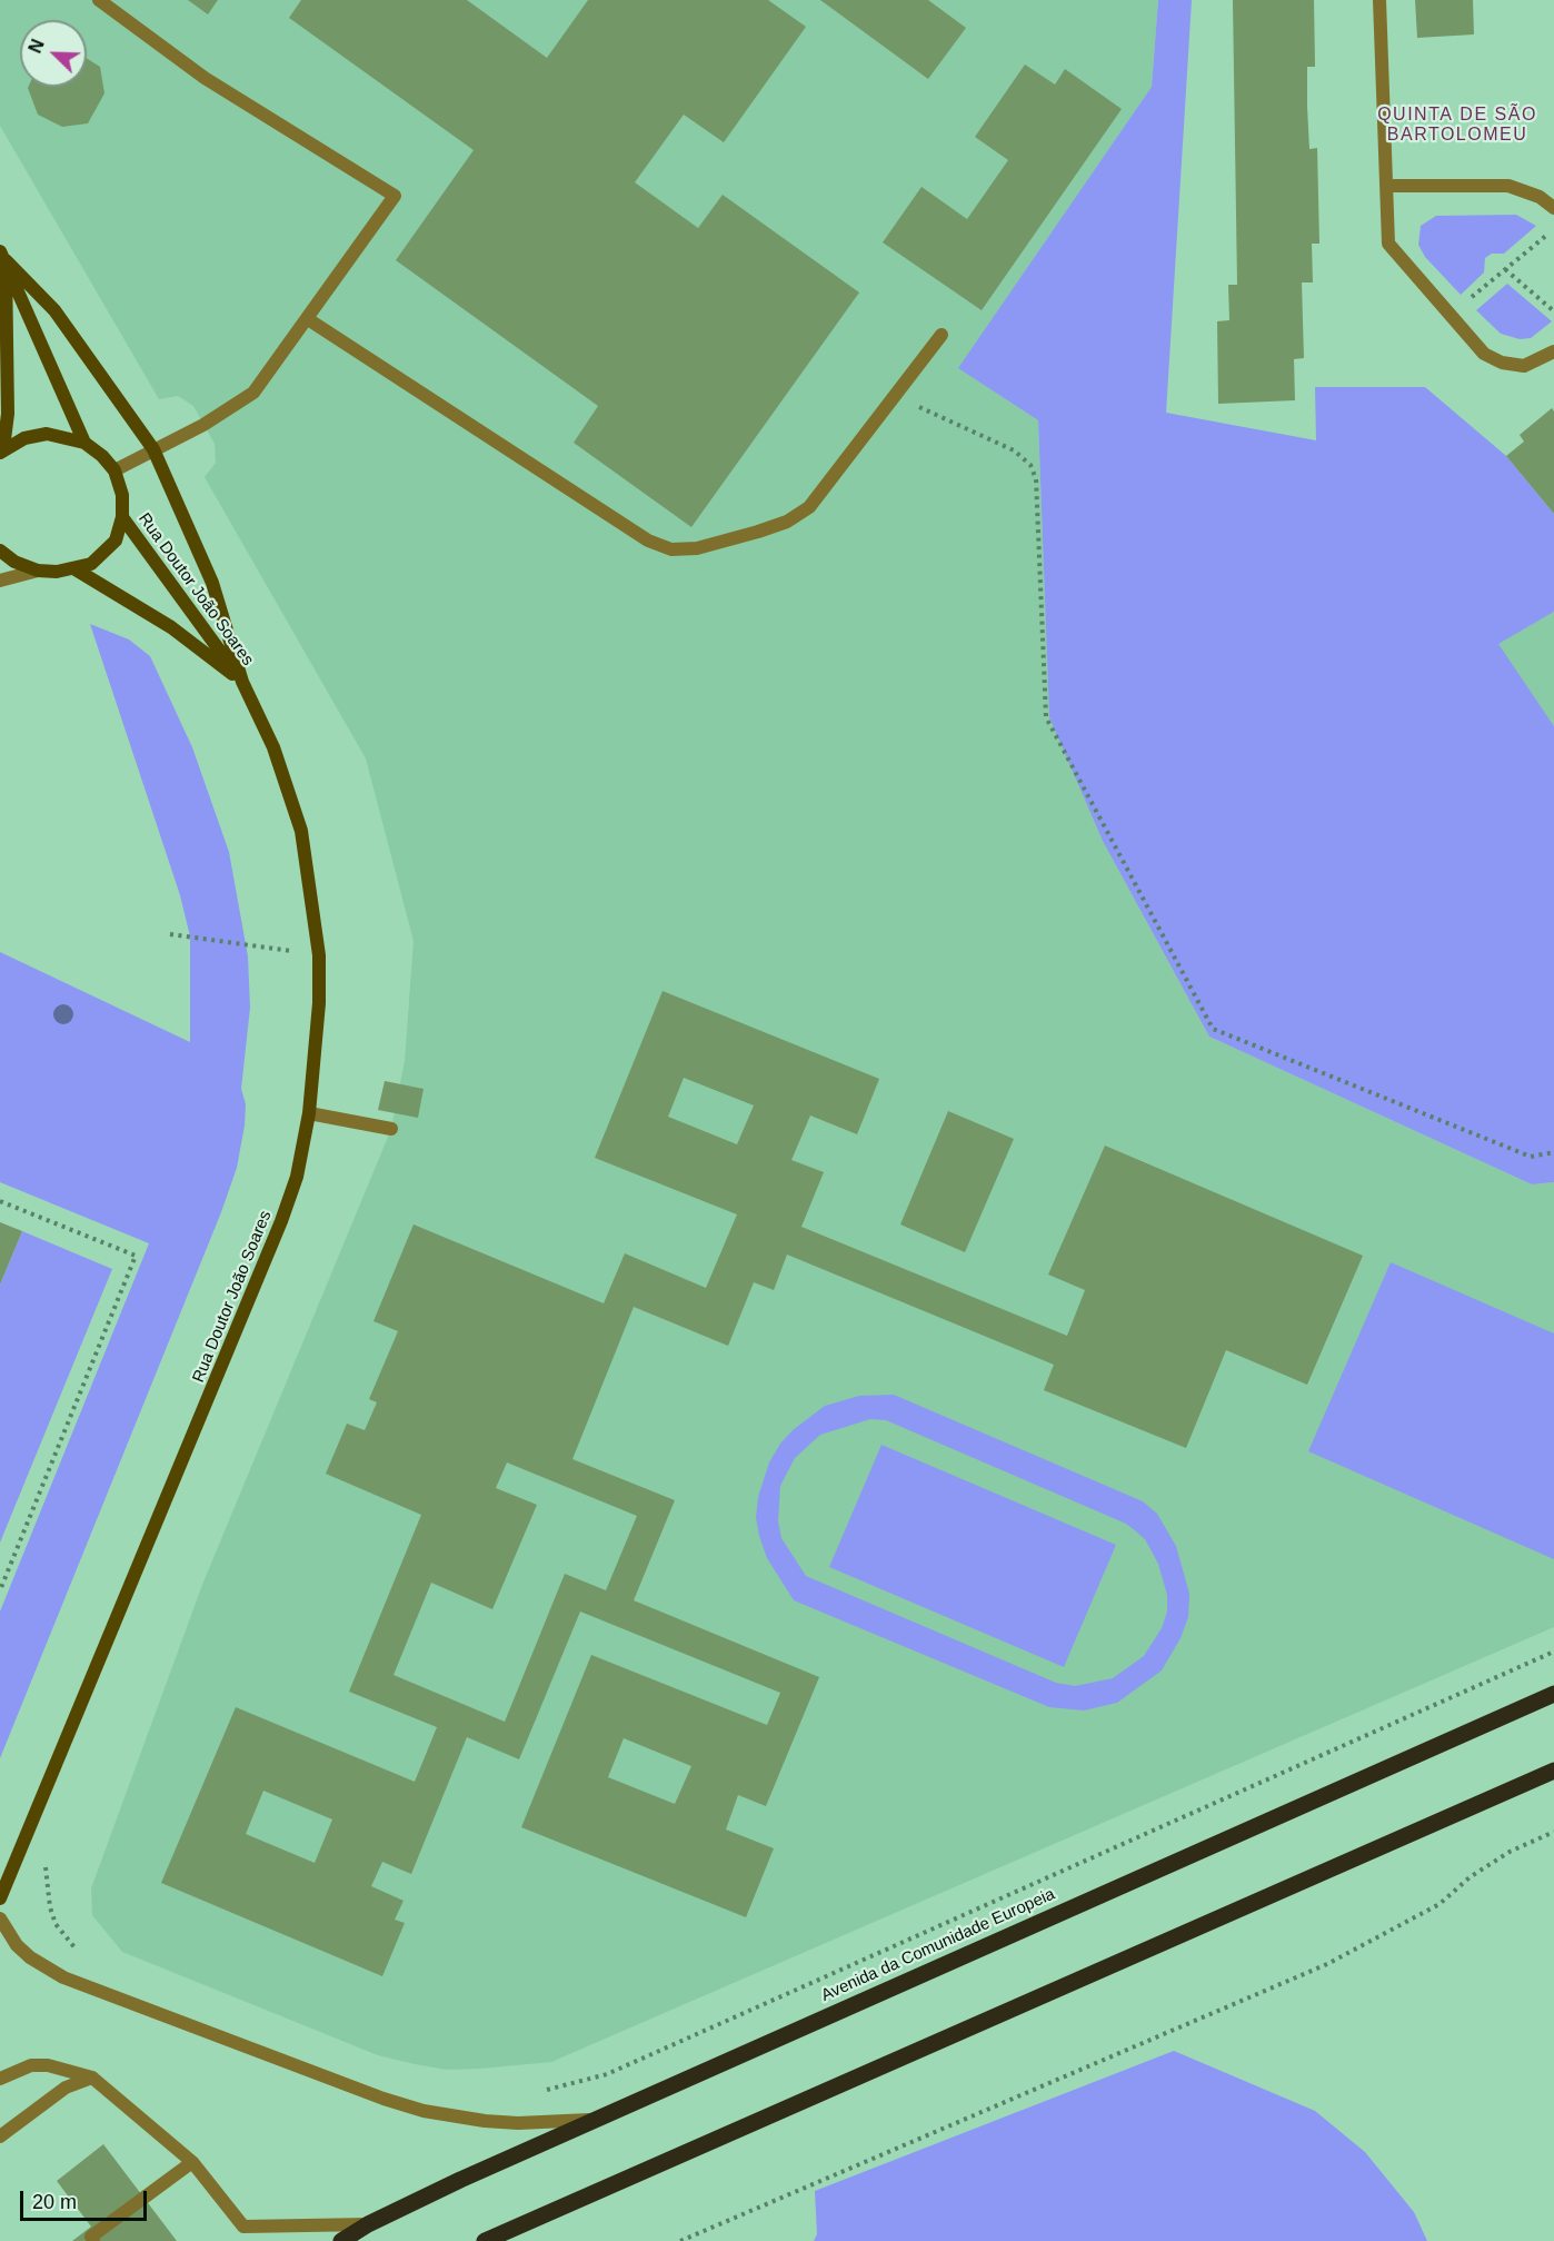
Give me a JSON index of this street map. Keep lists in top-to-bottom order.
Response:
{
  "streets": {
    "main road": ["Rua Doutor João Soares", "Avenida da Comunidade Europeia"]
  },
  "districts": ["QUINTA DE SÃO BARTOLOMEU"],
  "scale_bar": "20 m",
  "north": "top left"
}
